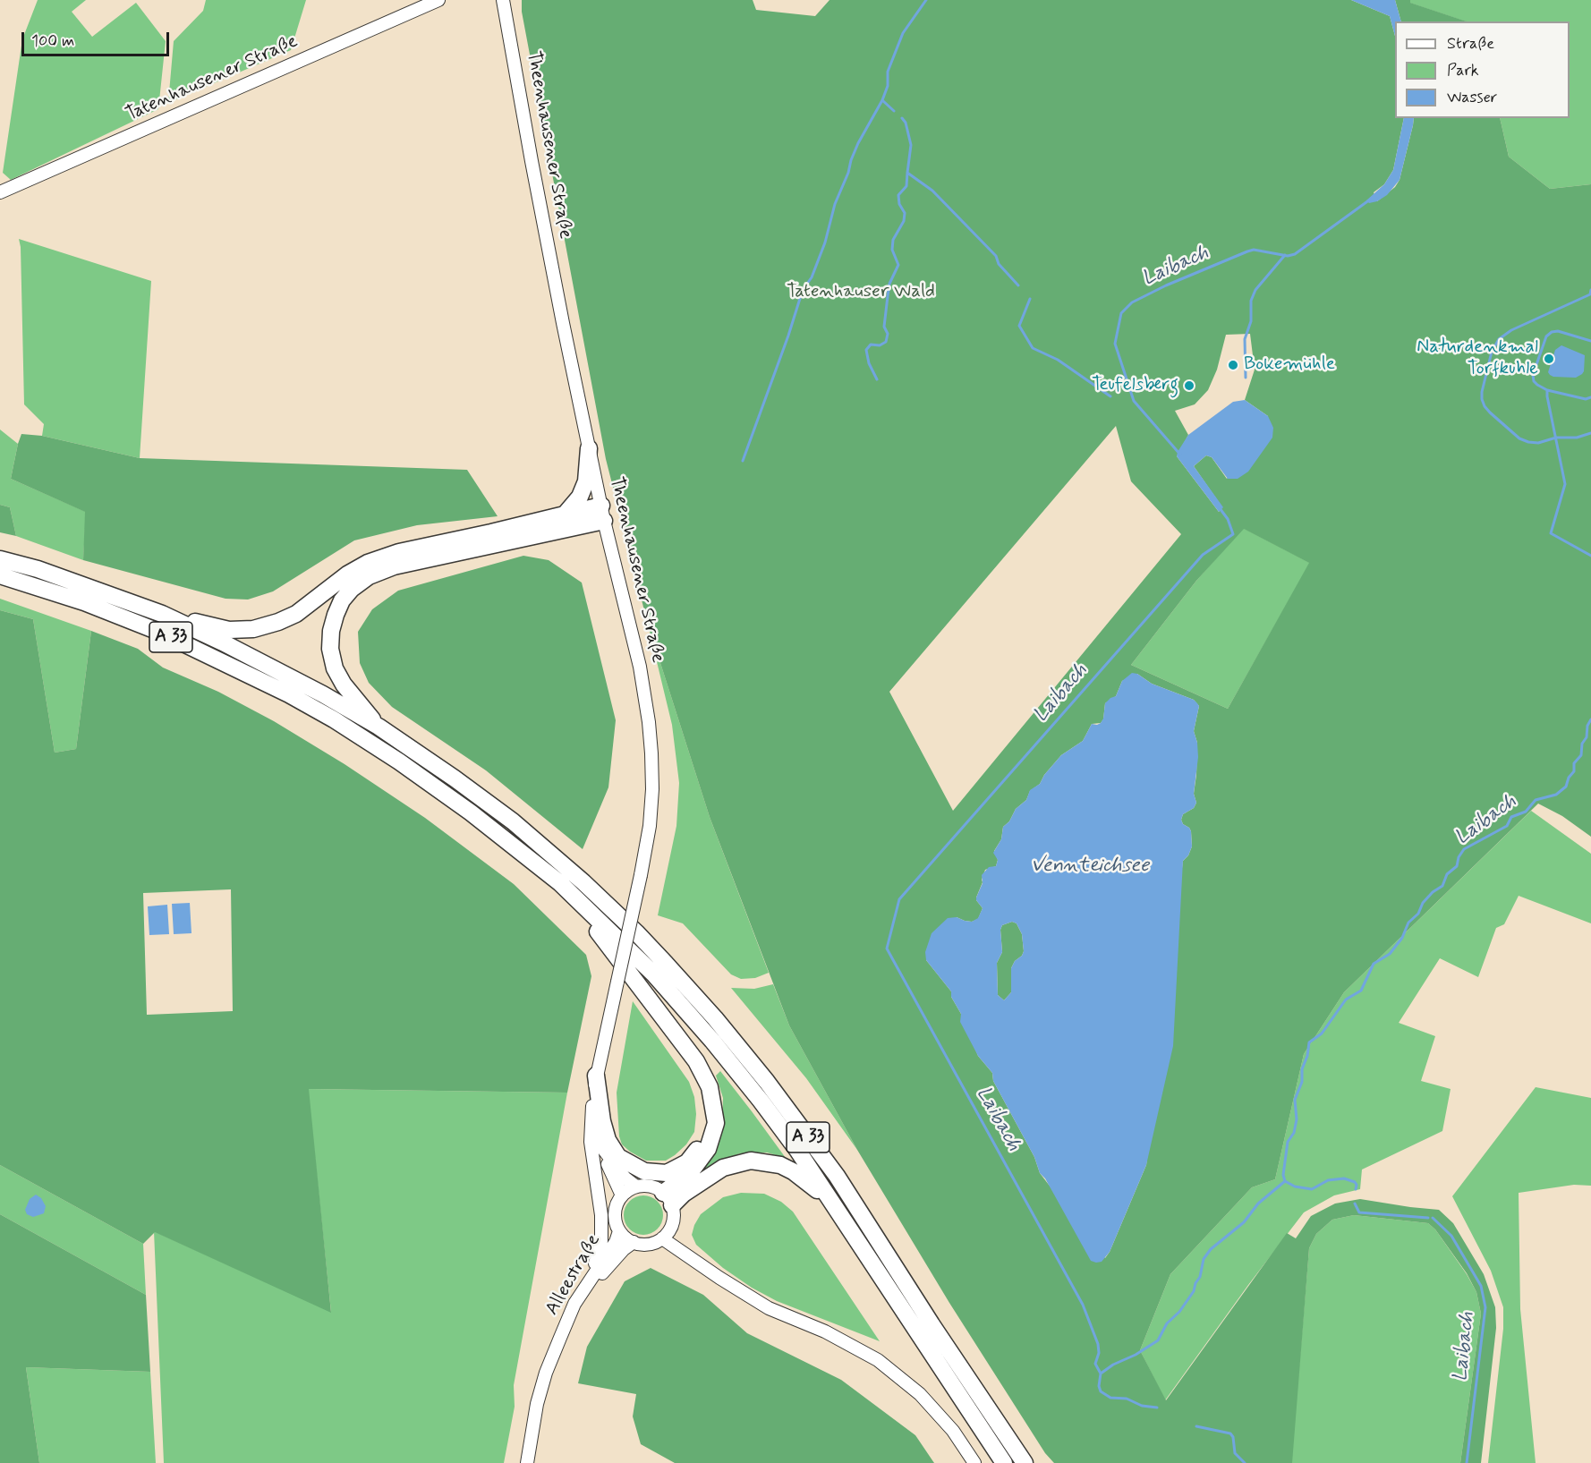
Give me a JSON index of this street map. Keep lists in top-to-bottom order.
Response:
{
  "streets": {
    "highway": ["A 33"],
    "main road": ["Tatenhausener Straße", "Theenhausener Straße", "Alleestraße"]
  },
  "crossings": [
    ["Theenhausener Straße", "Alleestraße"]
  ],
  "water": ["Laibach", "Vennteichsee"],
  "parks": ["Tatenhauser Wald"],
  "places": ["Naturdenkmal Torfkuhle", "Bokemühle", "Teufelsberg"],
  "legend": ["Straße", "Park", "Wasser"],
  "scale_bar": "100 m"
}
